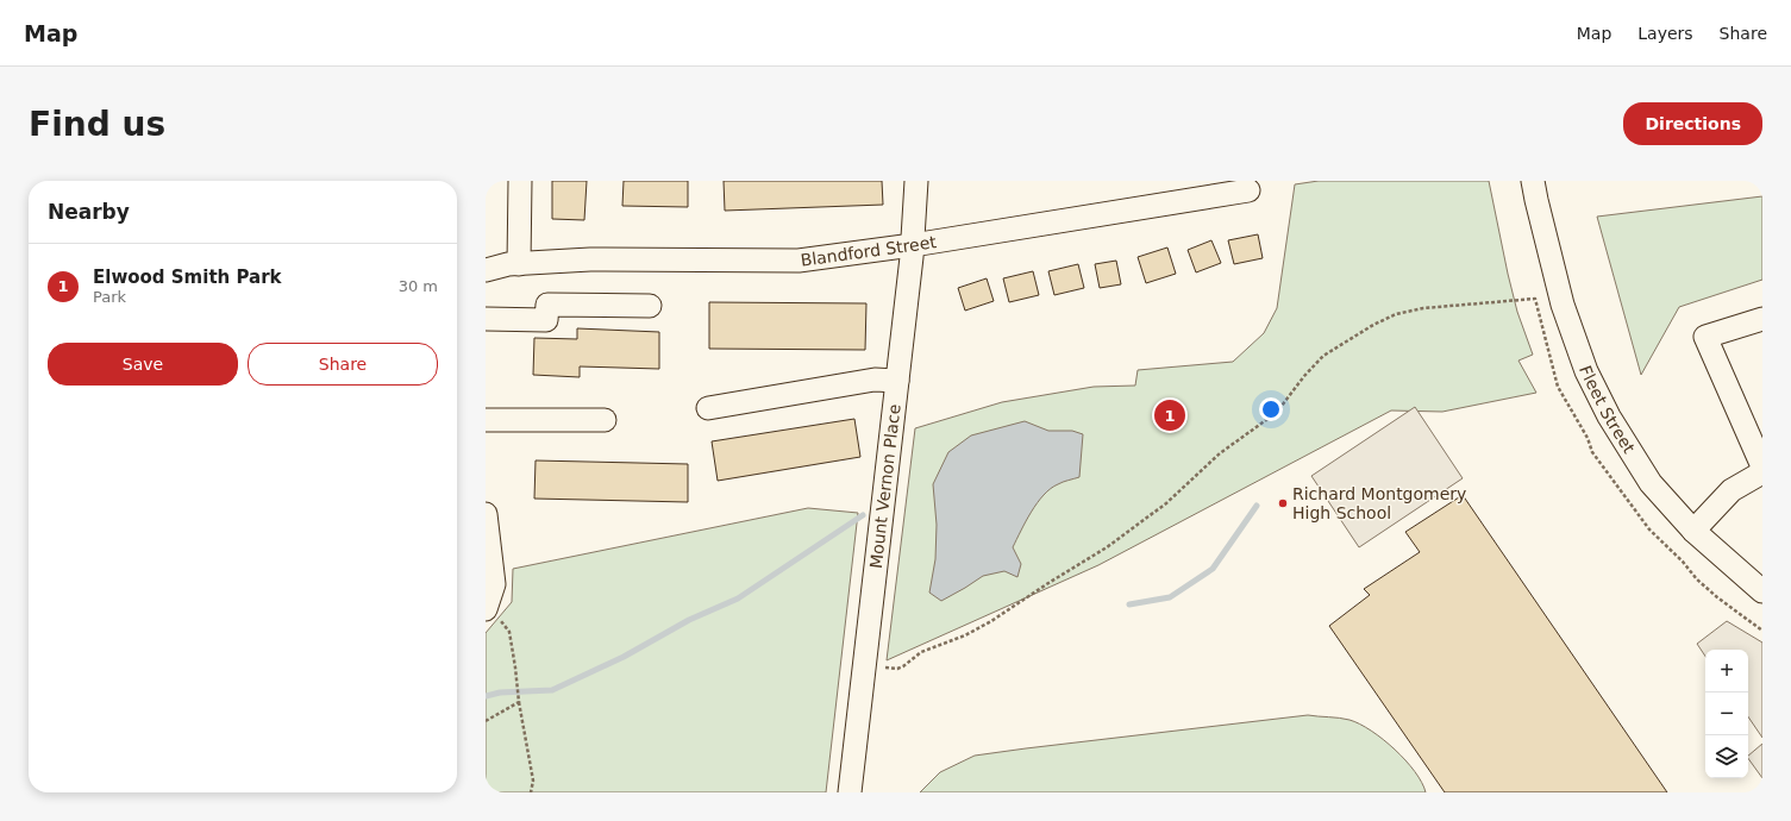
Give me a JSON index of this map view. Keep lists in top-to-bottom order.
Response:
{
  "streets": {
    "street": ["Blandford Street", "Fleet Street", "Mount Vernon Place"]
  },
  "crossings": [
    ["Blandford Street", "Mount Vernon Place"]
  ],
  "places": ["Richard Montgomery High School"],
  "page": {
    "header": "Map",
    "nav": ["Map", "Layers", "Share"],
    "buttons": [
      "Directions",
      ["Save", "Share"]
    ],
    "title": "Find us",
    "heading": "Nearby",
    "list": [
      {
        "mark": "1",
        "name": "Elwood Smith Park",
        "note": "Park",
        "value": "30 m"
      }
    ],
    "pins": "1",
    "map_buttons": ["+", "−"]
  }
}
